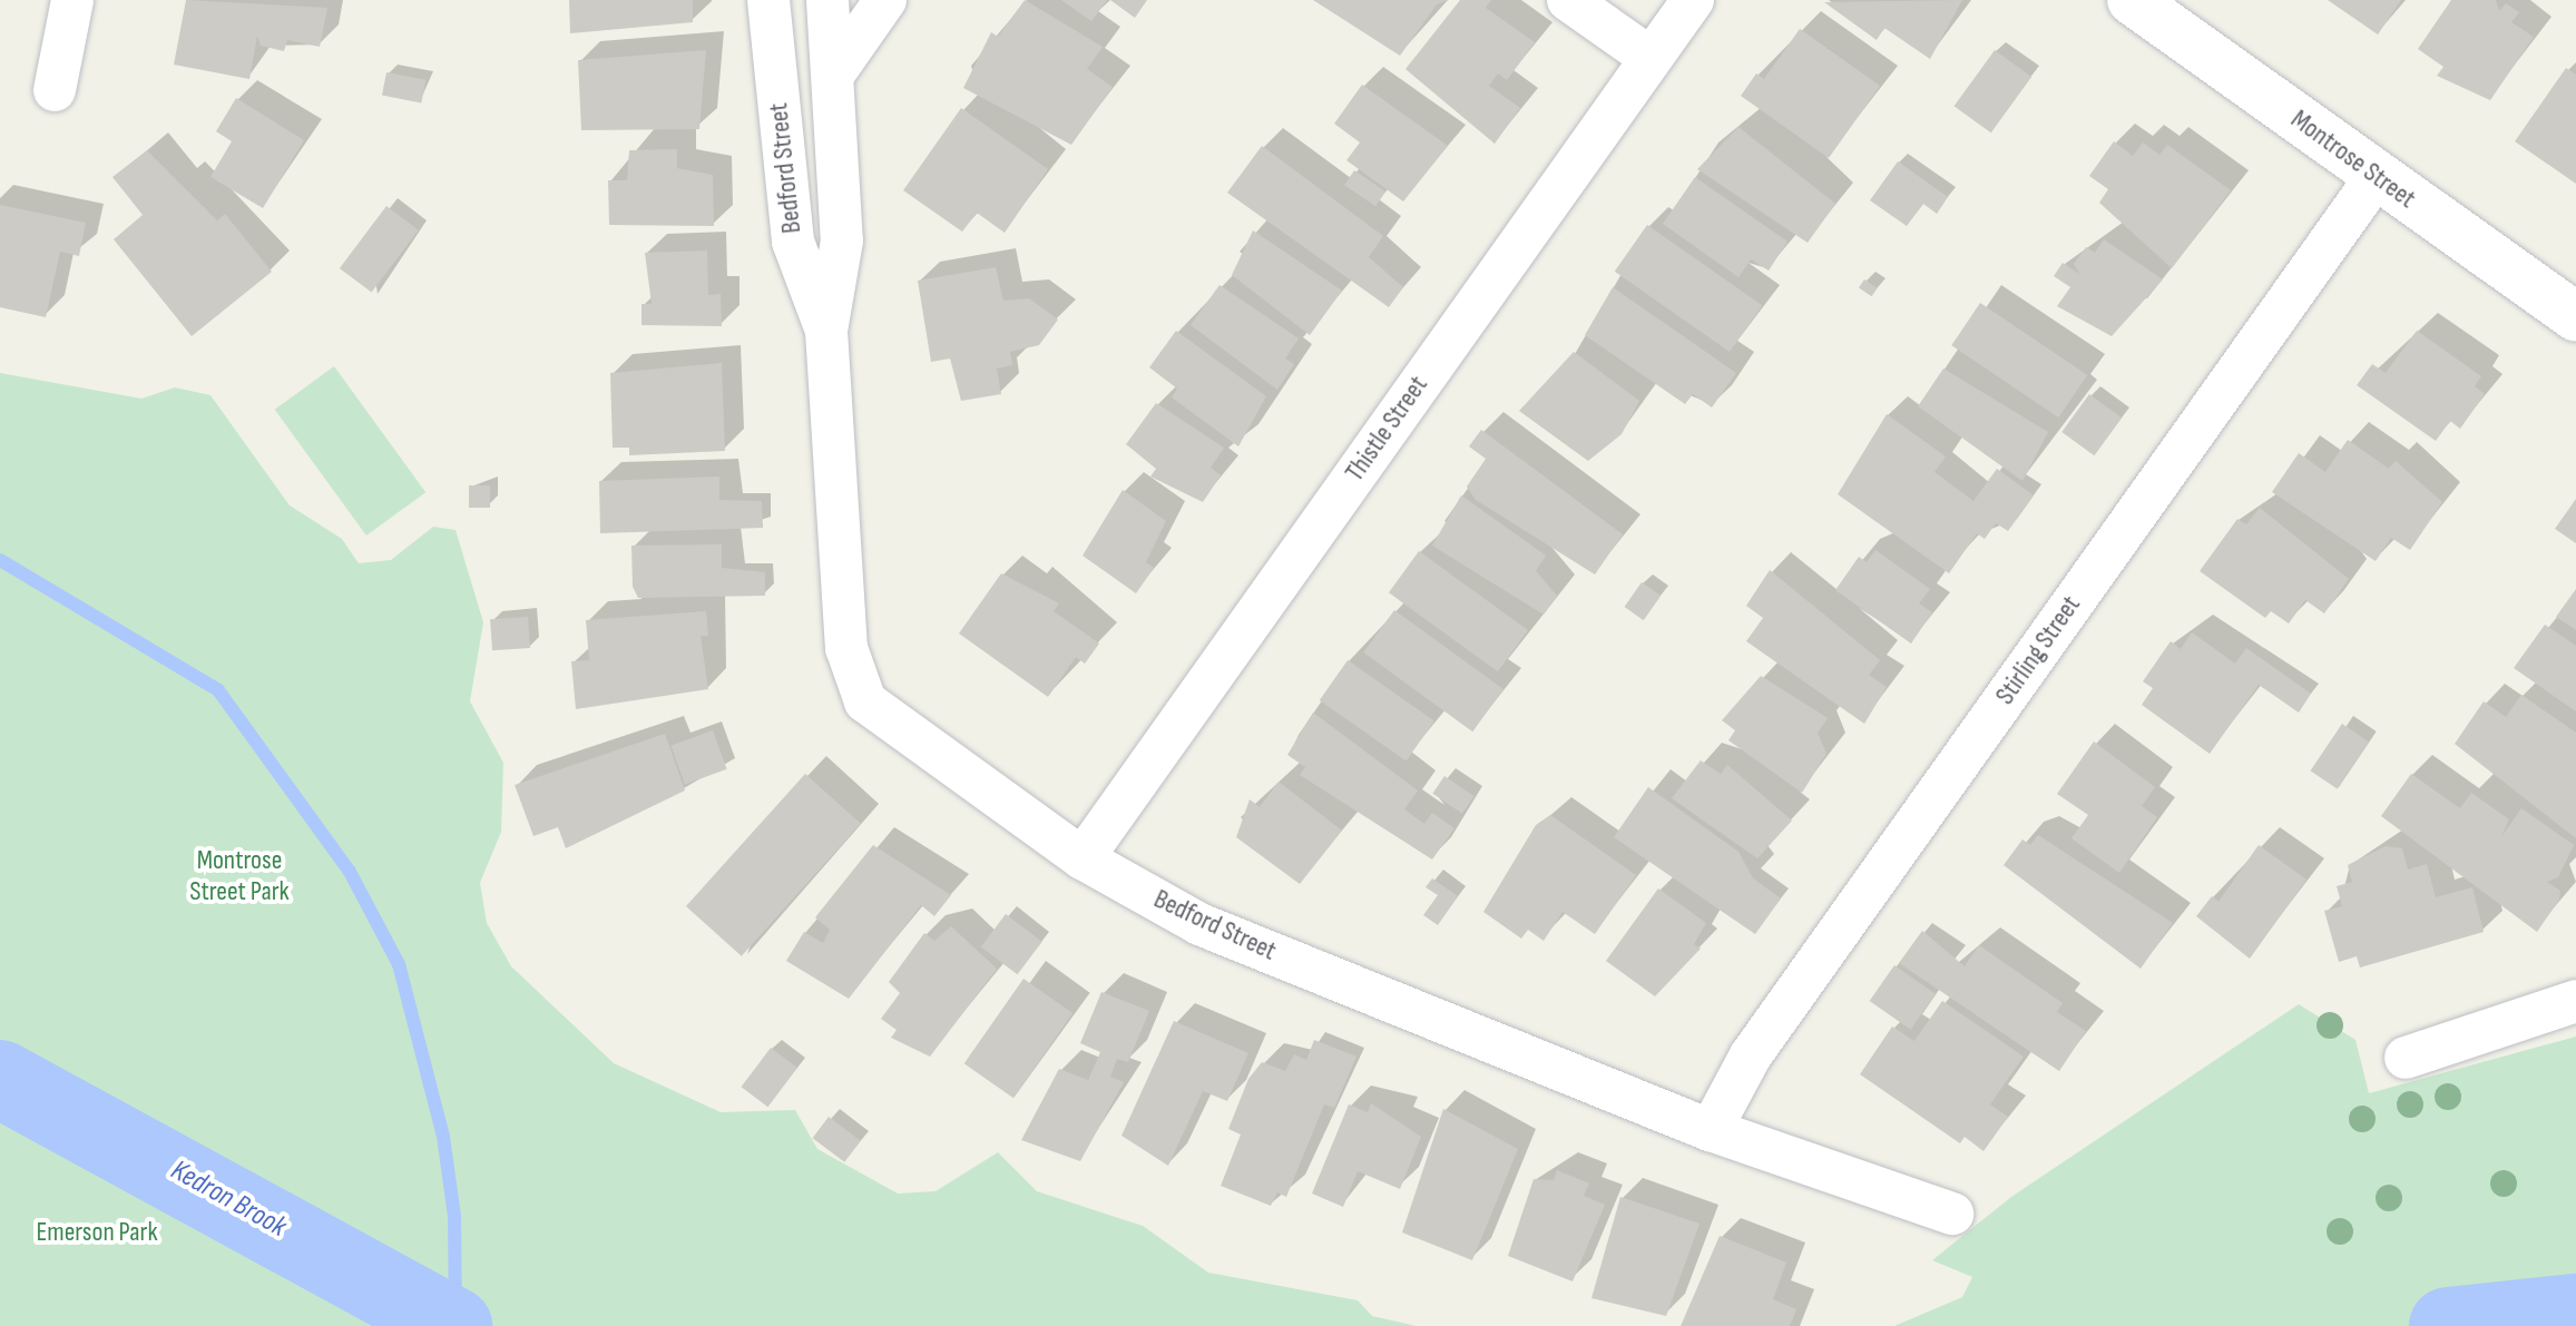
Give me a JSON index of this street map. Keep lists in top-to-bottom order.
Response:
{
  "streets": {
    "street": [
      "Montrose Street",
      "Bedford Street",
      "Thistle Street",
      "Stirling Street"
    ]
  },
  "crossings": [
    ["Montrose Street", "Stirling Street"],
    ["Bedford Street", "Thistle Street"],
    ["Bedford Street", "Stirling Street"]
  ],
  "water": ["Kedron Brook"],
  "parks": ["Montrose Street Park", "Emerson Park"]
}
